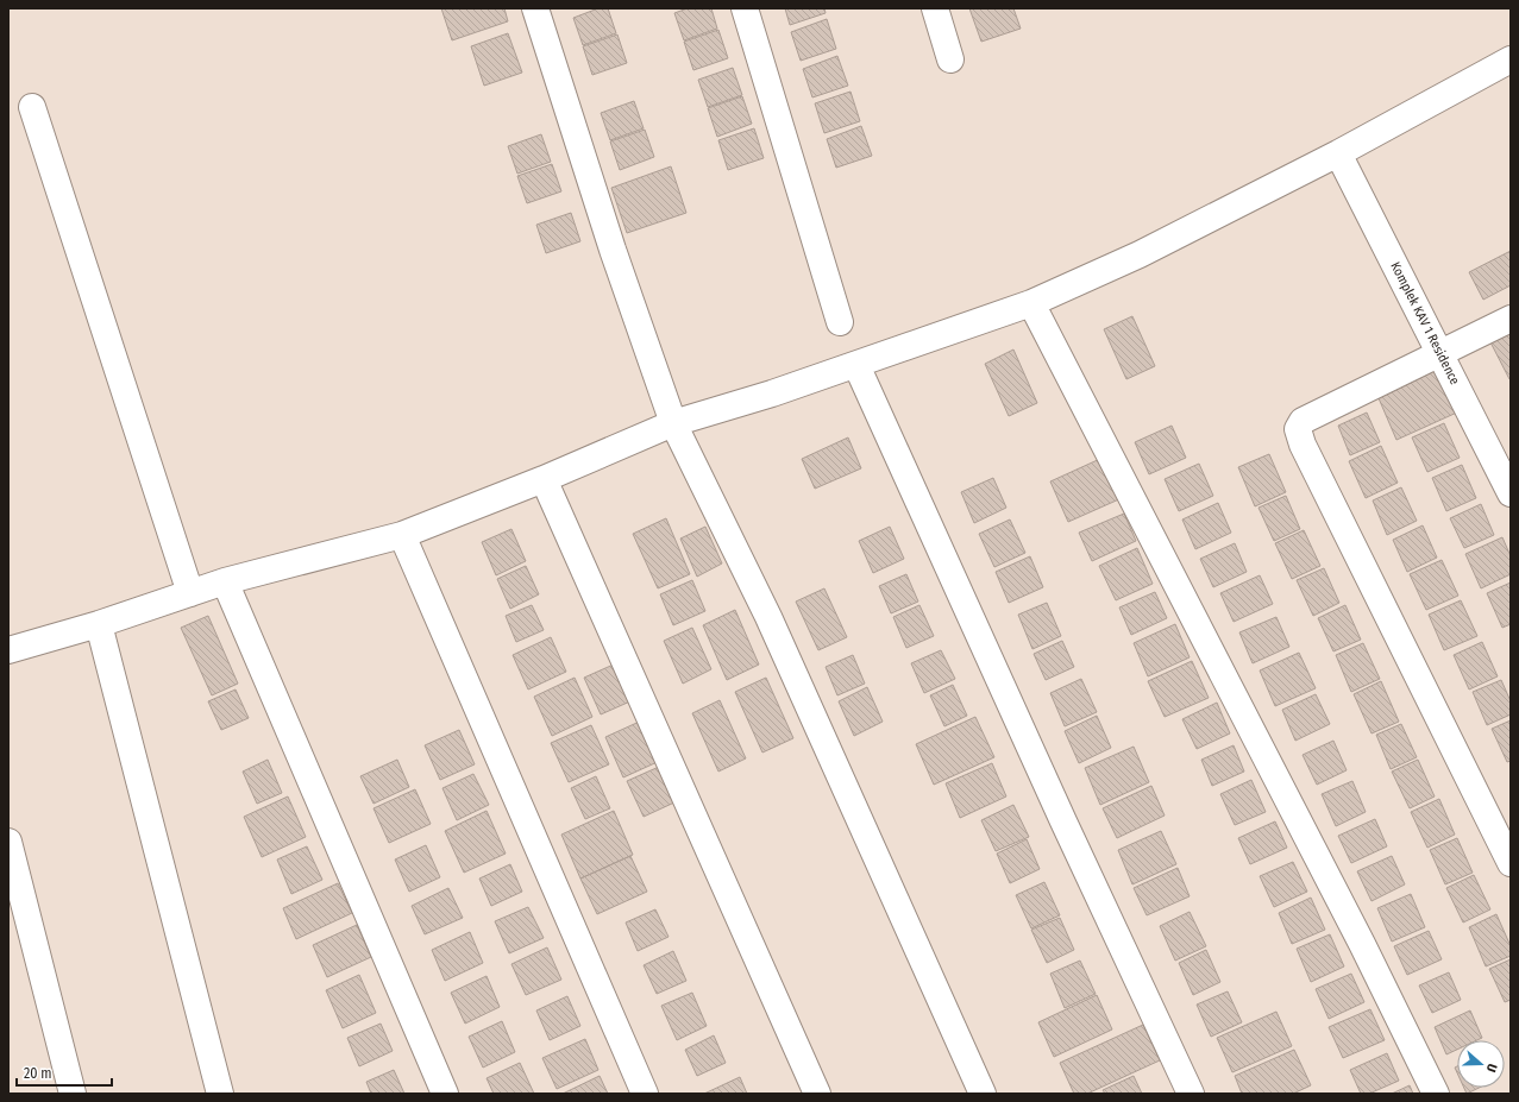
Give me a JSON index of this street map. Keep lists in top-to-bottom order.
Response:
{
  "streets": {
    "street": ["Komplek KAV 1 Residence"]
  },
  "scale_bar": "20 m",
  "north": "right"
}
